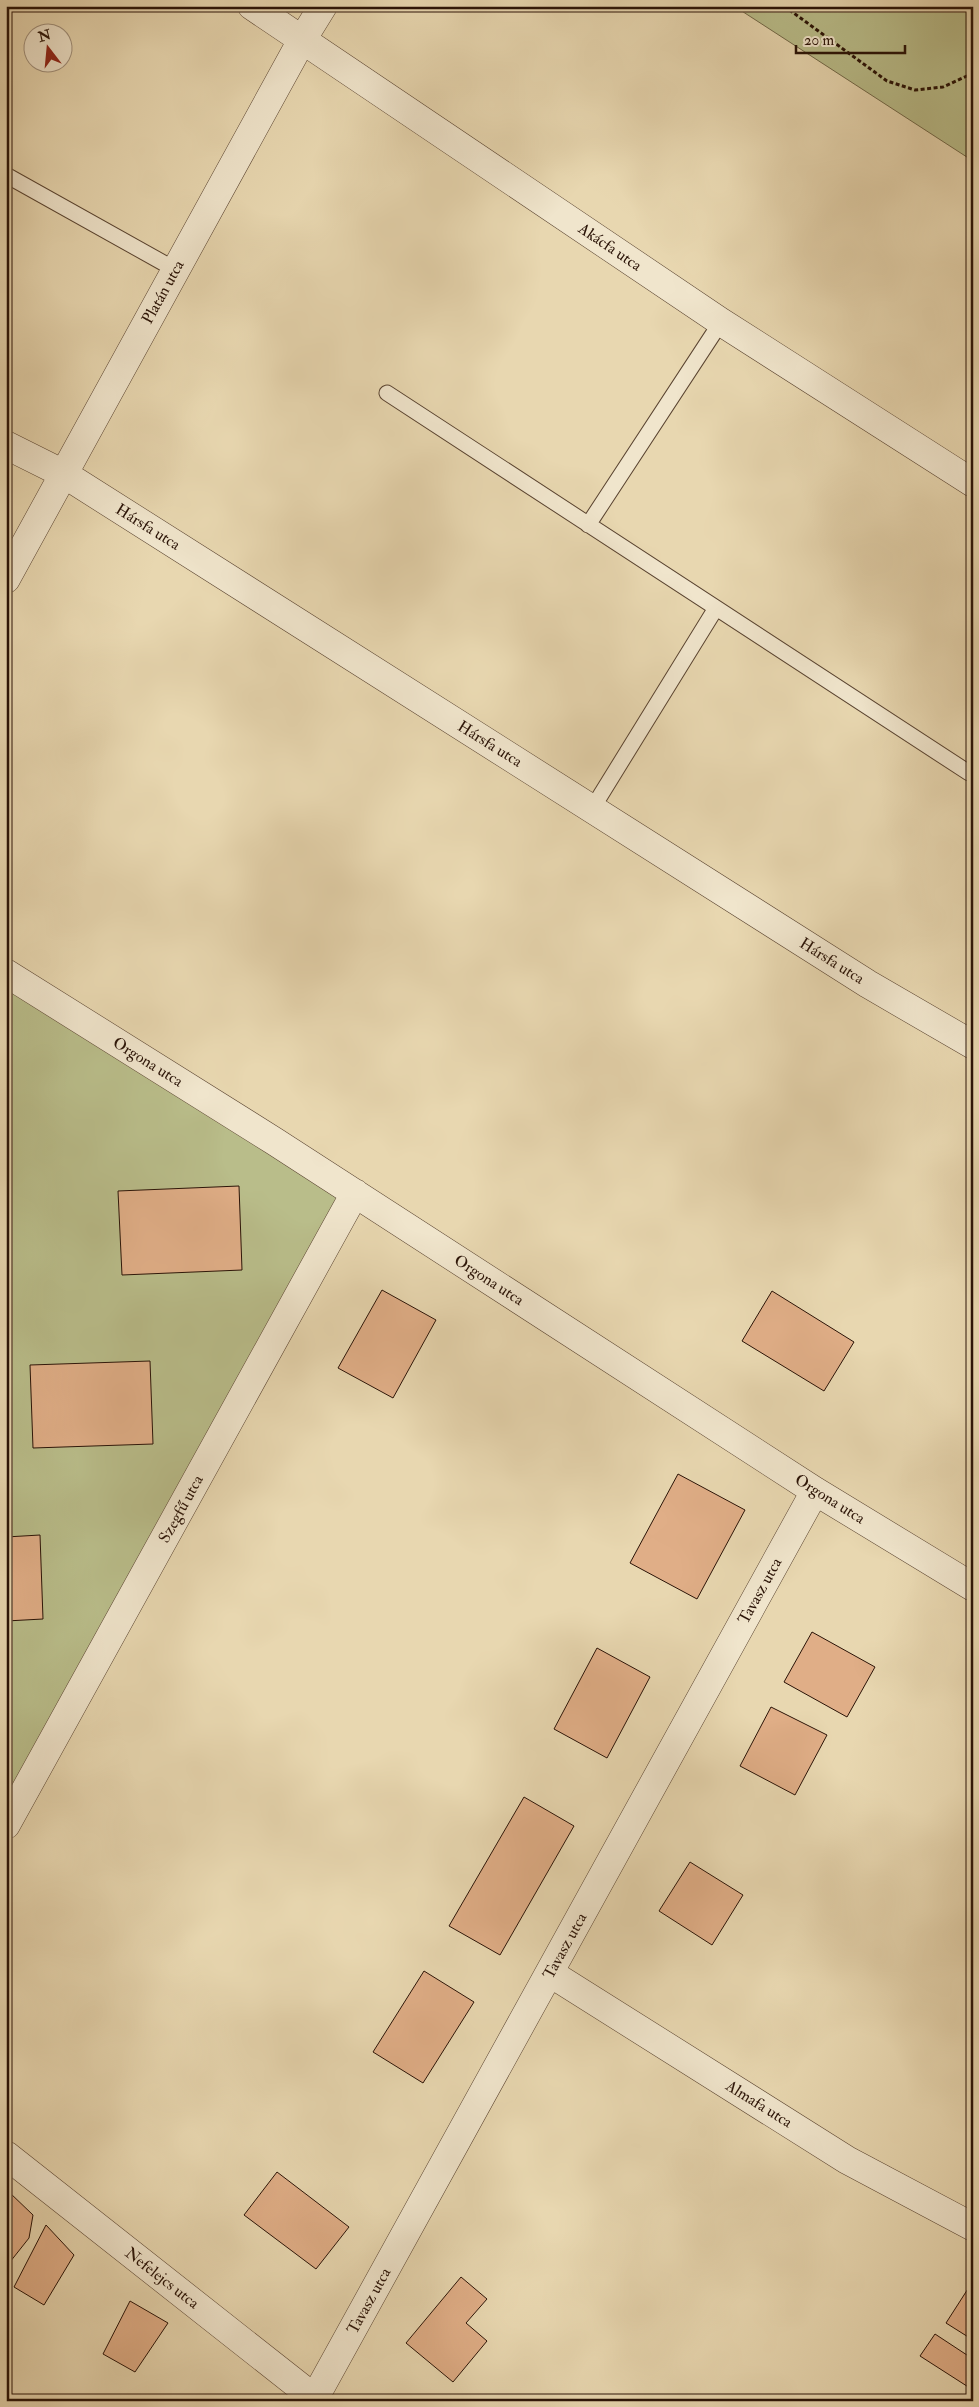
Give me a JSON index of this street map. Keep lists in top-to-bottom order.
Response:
{
  "streets": {
    "street": [
      "Akácfa utca",
      "Platán utca",
      "Hársfa utca",
      "Orgona utca",
      "Szegfű utca",
      "Tavasz utca",
      "Almafa utca",
      "Nefelejcs utca"
    ]
  },
  "crossings": [
    ["Akácfa utca", "Platán utca"],
    ["Platán utca", "Hársfa utca"],
    ["Orgona utca", "Szegfű utca"],
    ["Orgona utca", "Tavasz utca"],
    ["Tavasz utca", "Almafa utca"],
    ["Tavasz utca", "Nefelejcs utca"]
  ],
  "scale_bar": "20 m",
  "north": "top"
}
